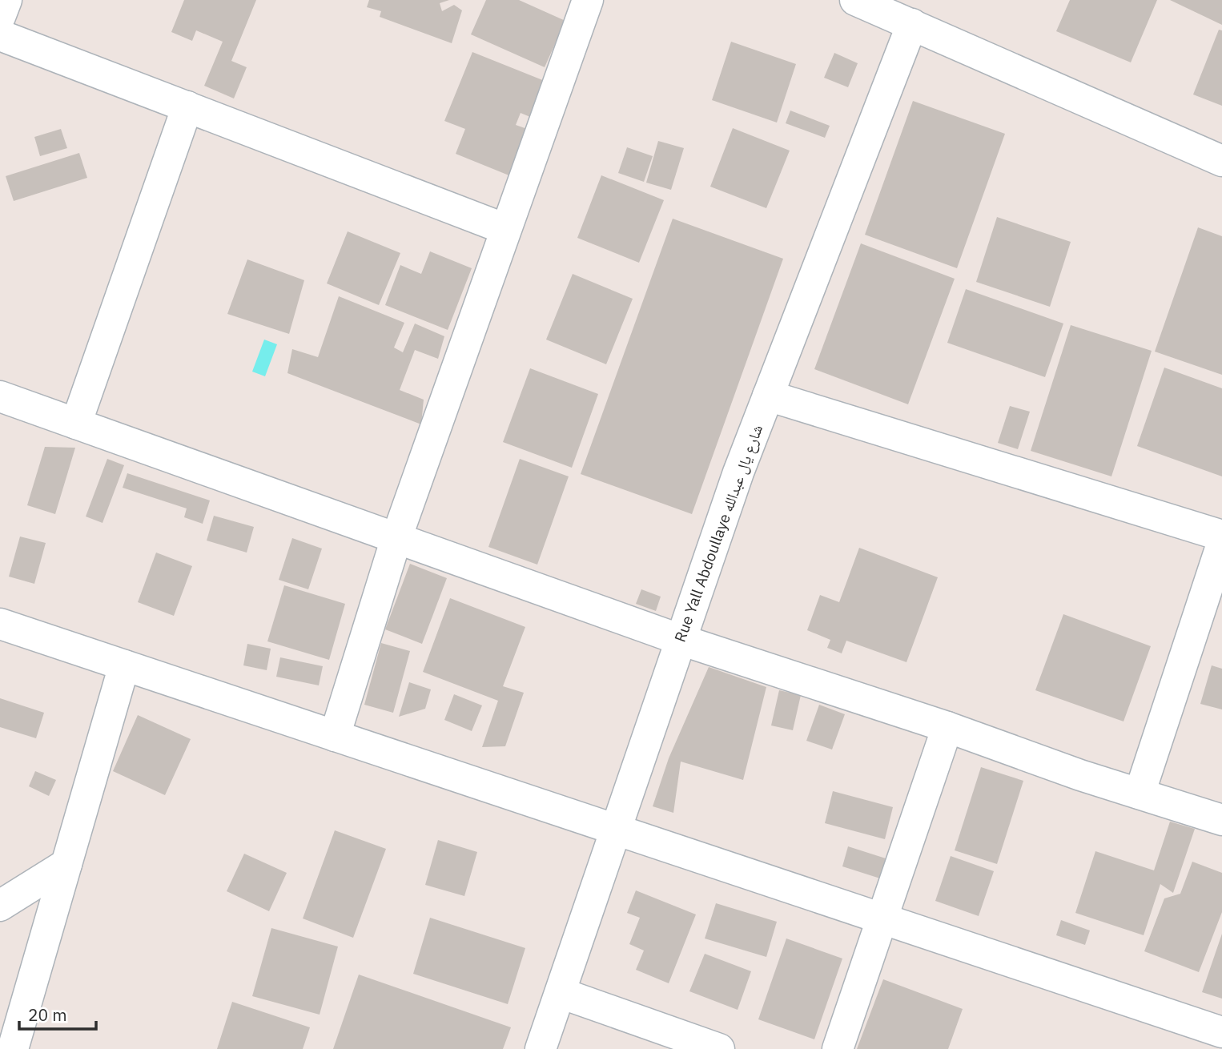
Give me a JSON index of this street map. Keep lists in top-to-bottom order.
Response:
{
  "streets": {
    "street": ["Rue Yall Abdoullaye شارع يال عبدالله"]
  },
  "scale_bar": "20 m"
}
